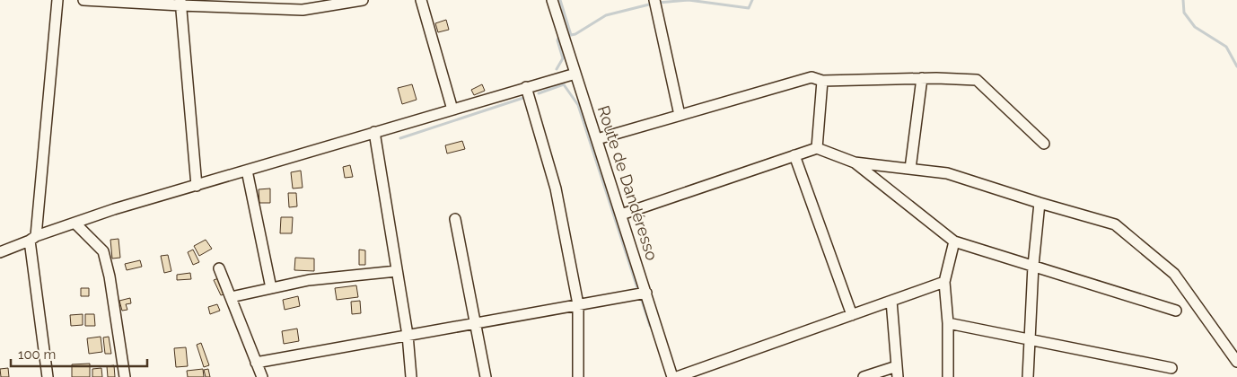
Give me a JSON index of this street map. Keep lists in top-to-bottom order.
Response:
{
  "streets": {
    "street": ["Route de Dandéresso"]
  },
  "scale_bar": "100 m"
}
